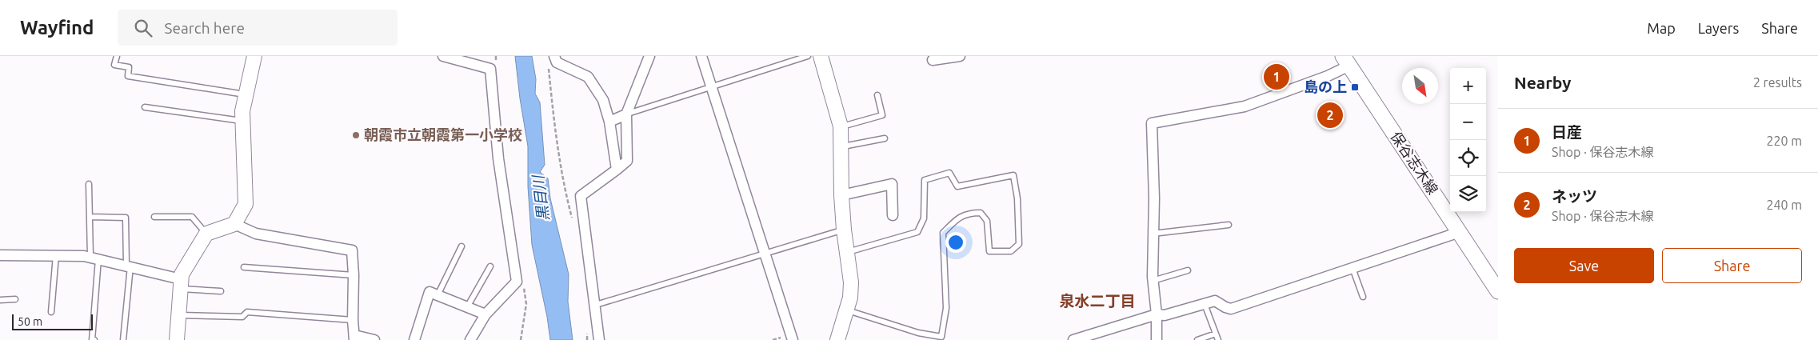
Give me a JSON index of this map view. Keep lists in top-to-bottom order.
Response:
{
  "streets": {
    "main road": ["保谷志木線"]
  },
  "districts": ["泉水二丁目"],
  "water": ["黒目川"],
  "places": {
    "transit": ["島の上"],
    "other": ["朝霞市立朝霞第一小学校"]
  },
  "scale_bar": "50 m",
  "north": "bottom right",
  "page": {
    "header": "Wayfind",
    "search": "Search here",
    "nav": ["Map", "Layers", "Share"],
    "heading": ["Nearby", "2 results"],
    "pins": ["1", "2"],
    "map_buttons": ["+", "−"],
    "list": [
      {
        "mark": "1",
        "name": "日産",
        "note": "Shop · 保谷志木線",
        "value": "220 m"
      },
      {
        "mark": "2",
        "name": "ネッツ",
        "note": "Shop · 保谷志木線",
        "value": "240 m"
      }
    ],
    "buttons": ["Save", "Share"],
    "scale": "50 m"
  }
}
